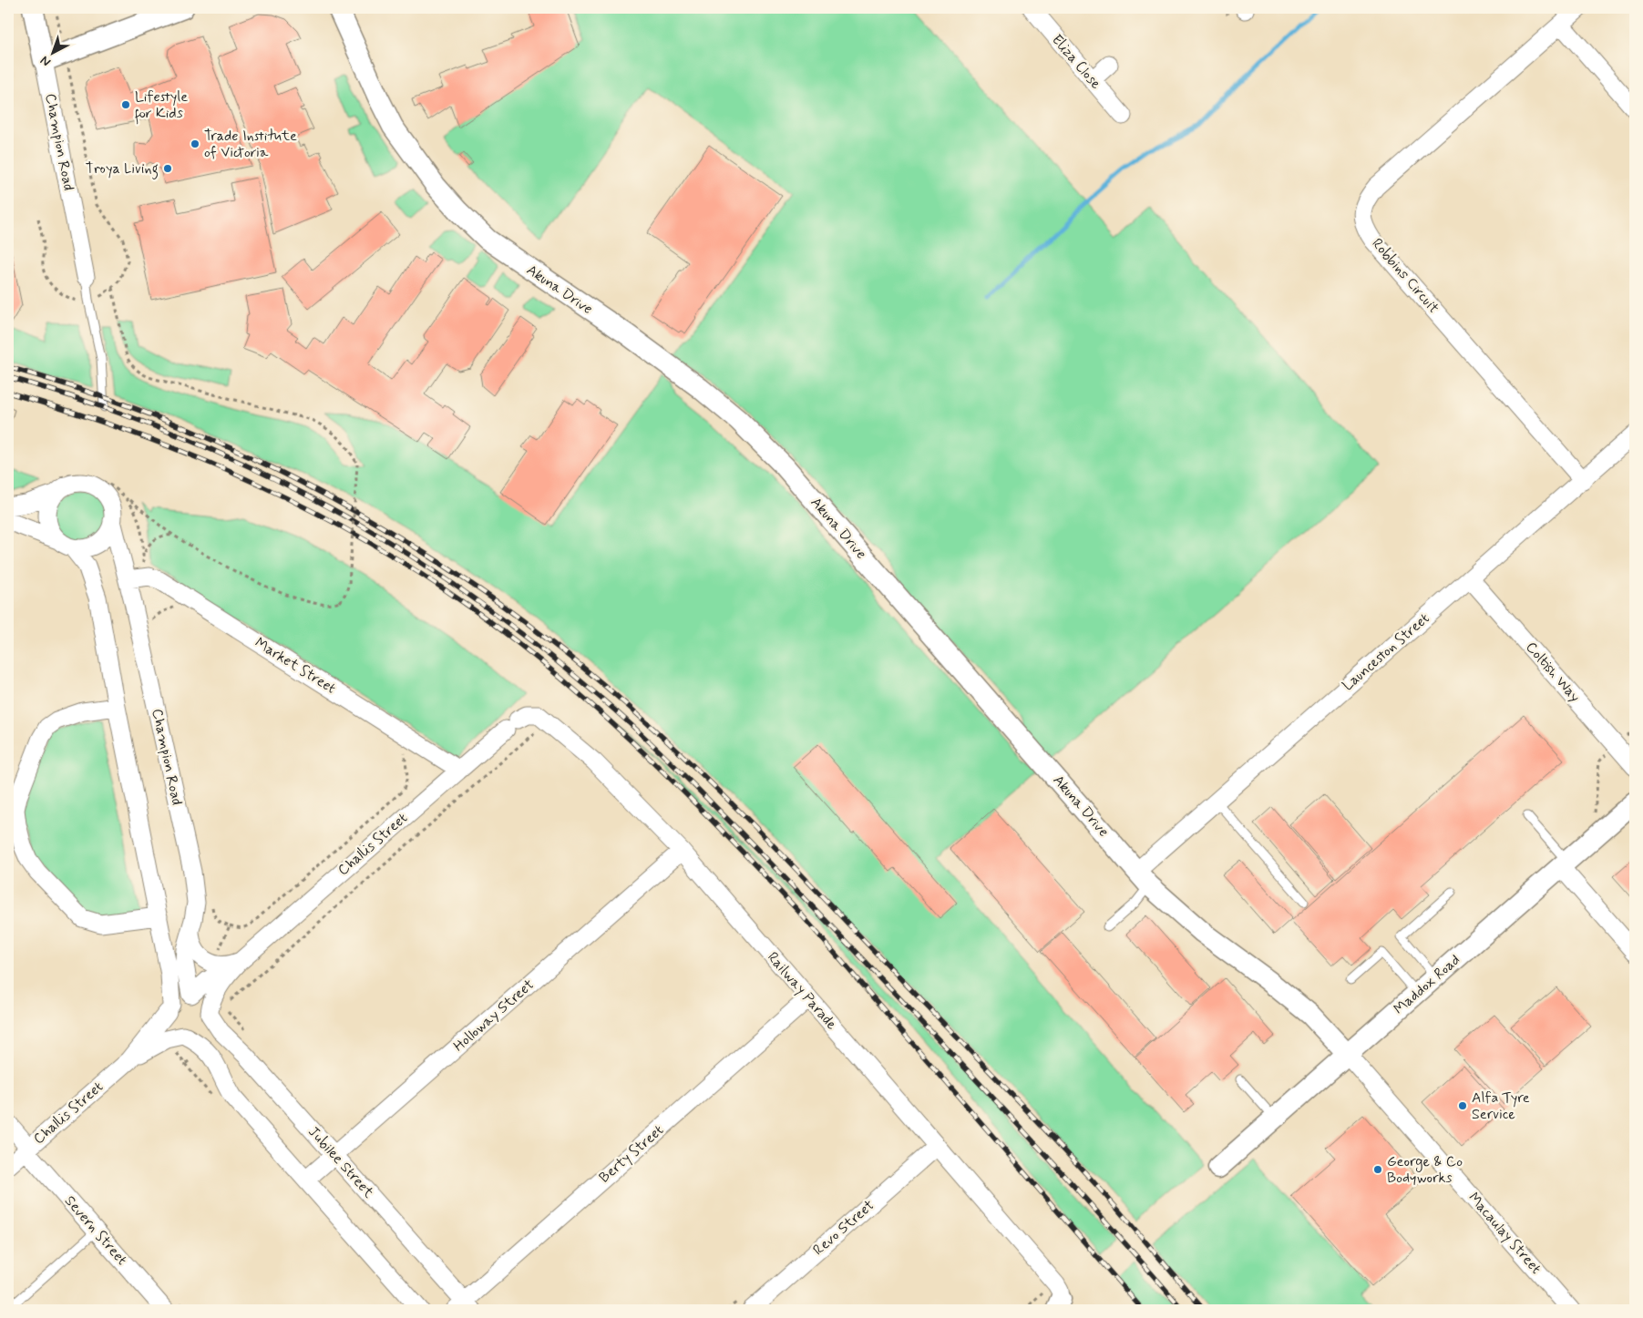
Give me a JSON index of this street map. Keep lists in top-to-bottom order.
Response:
{
  "streets": {
    "street": [
      "Eliza Close",
      "Champion Road",
      "Robbins Circuit",
      "Akuna Drive",
      "Launceston Street",
      "Market Street",
      "Coltish Way",
      "Challis Street",
      "Maddox Road",
      "Railway Parade",
      "Holloway Street",
      "Berty Street",
      "Jubilee Street",
      "Revo Street",
      "Severn Street",
      "Macaulay Street"
    ]
  },
  "crossings": [
    ["Champion Road", "Market Street"],
    ["Champion Road", "Challis Street"],
    ["Champion Road", "Jubilee Street"],
    ["Robbins Circuit", "Launceston Street"],
    ["Akuna Drive", "Launceston Street"],
    ["Akuna Drive", "Maddox Road"],
    ["Akuna Drive", "Macaulay Street"],
    ["Launceston Street", "Coltish Way"],
    ["Market Street", "Challis Street"],
    ["Challis Street", "Railway Parade"],
    ["Challis Street", "Jubilee Street"],
    ["Challis Street", "Severn Street"],
    ["Maddox Road", "Macaulay Street"],
    ["Railway Parade", "Holloway Street"],
    ["Railway Parade", "Berty Street"],
    ["Railway Parade", "Revo Street"],
    ["Holloway Street", "Jubilee Street"],
    ["Berty Street", "Jubilee Street"]
  ],
  "places": [
    "Lifestyle for Kids",
    "Trade Institute of Victoria",
    "Troya Living",
    "Alfa Tyre Service",
    "George & Co Bodyworks"
  ],
  "north": "bottom left"
}
